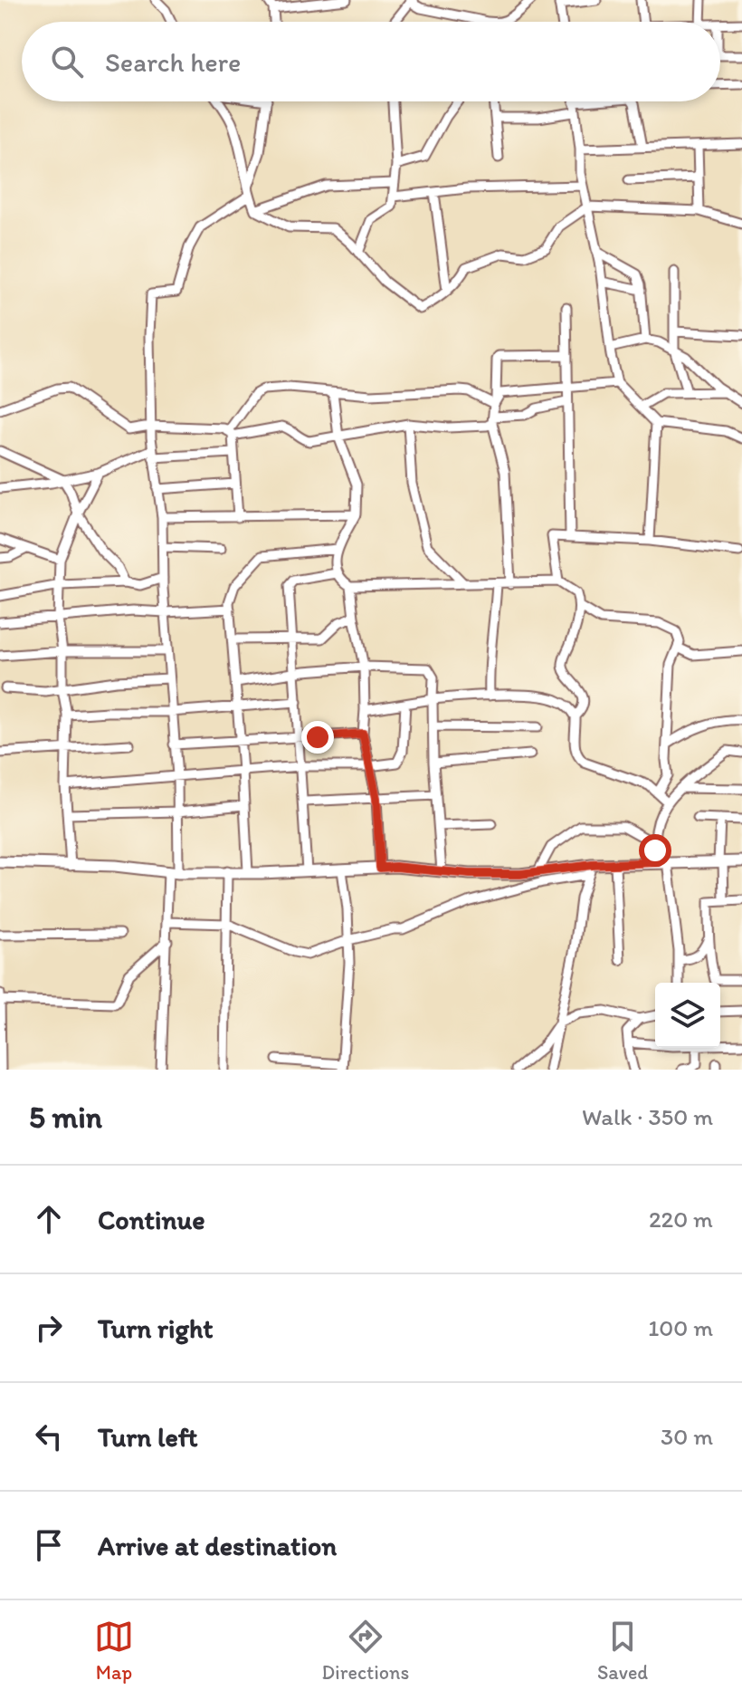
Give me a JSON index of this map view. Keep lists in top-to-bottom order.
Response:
{
  "page": {
    "search": "Search here",
    "heading": ["5 min", "Walk · 350 m"],
    "list": [
      ["Continue", "220 m"],
      ["Turn right", "100 m"],
      ["Turn left", "30 m"],
      "Arrive at destination"
    ],
    "nav": ["Map", "Directions", "Saved"]
  }
}
